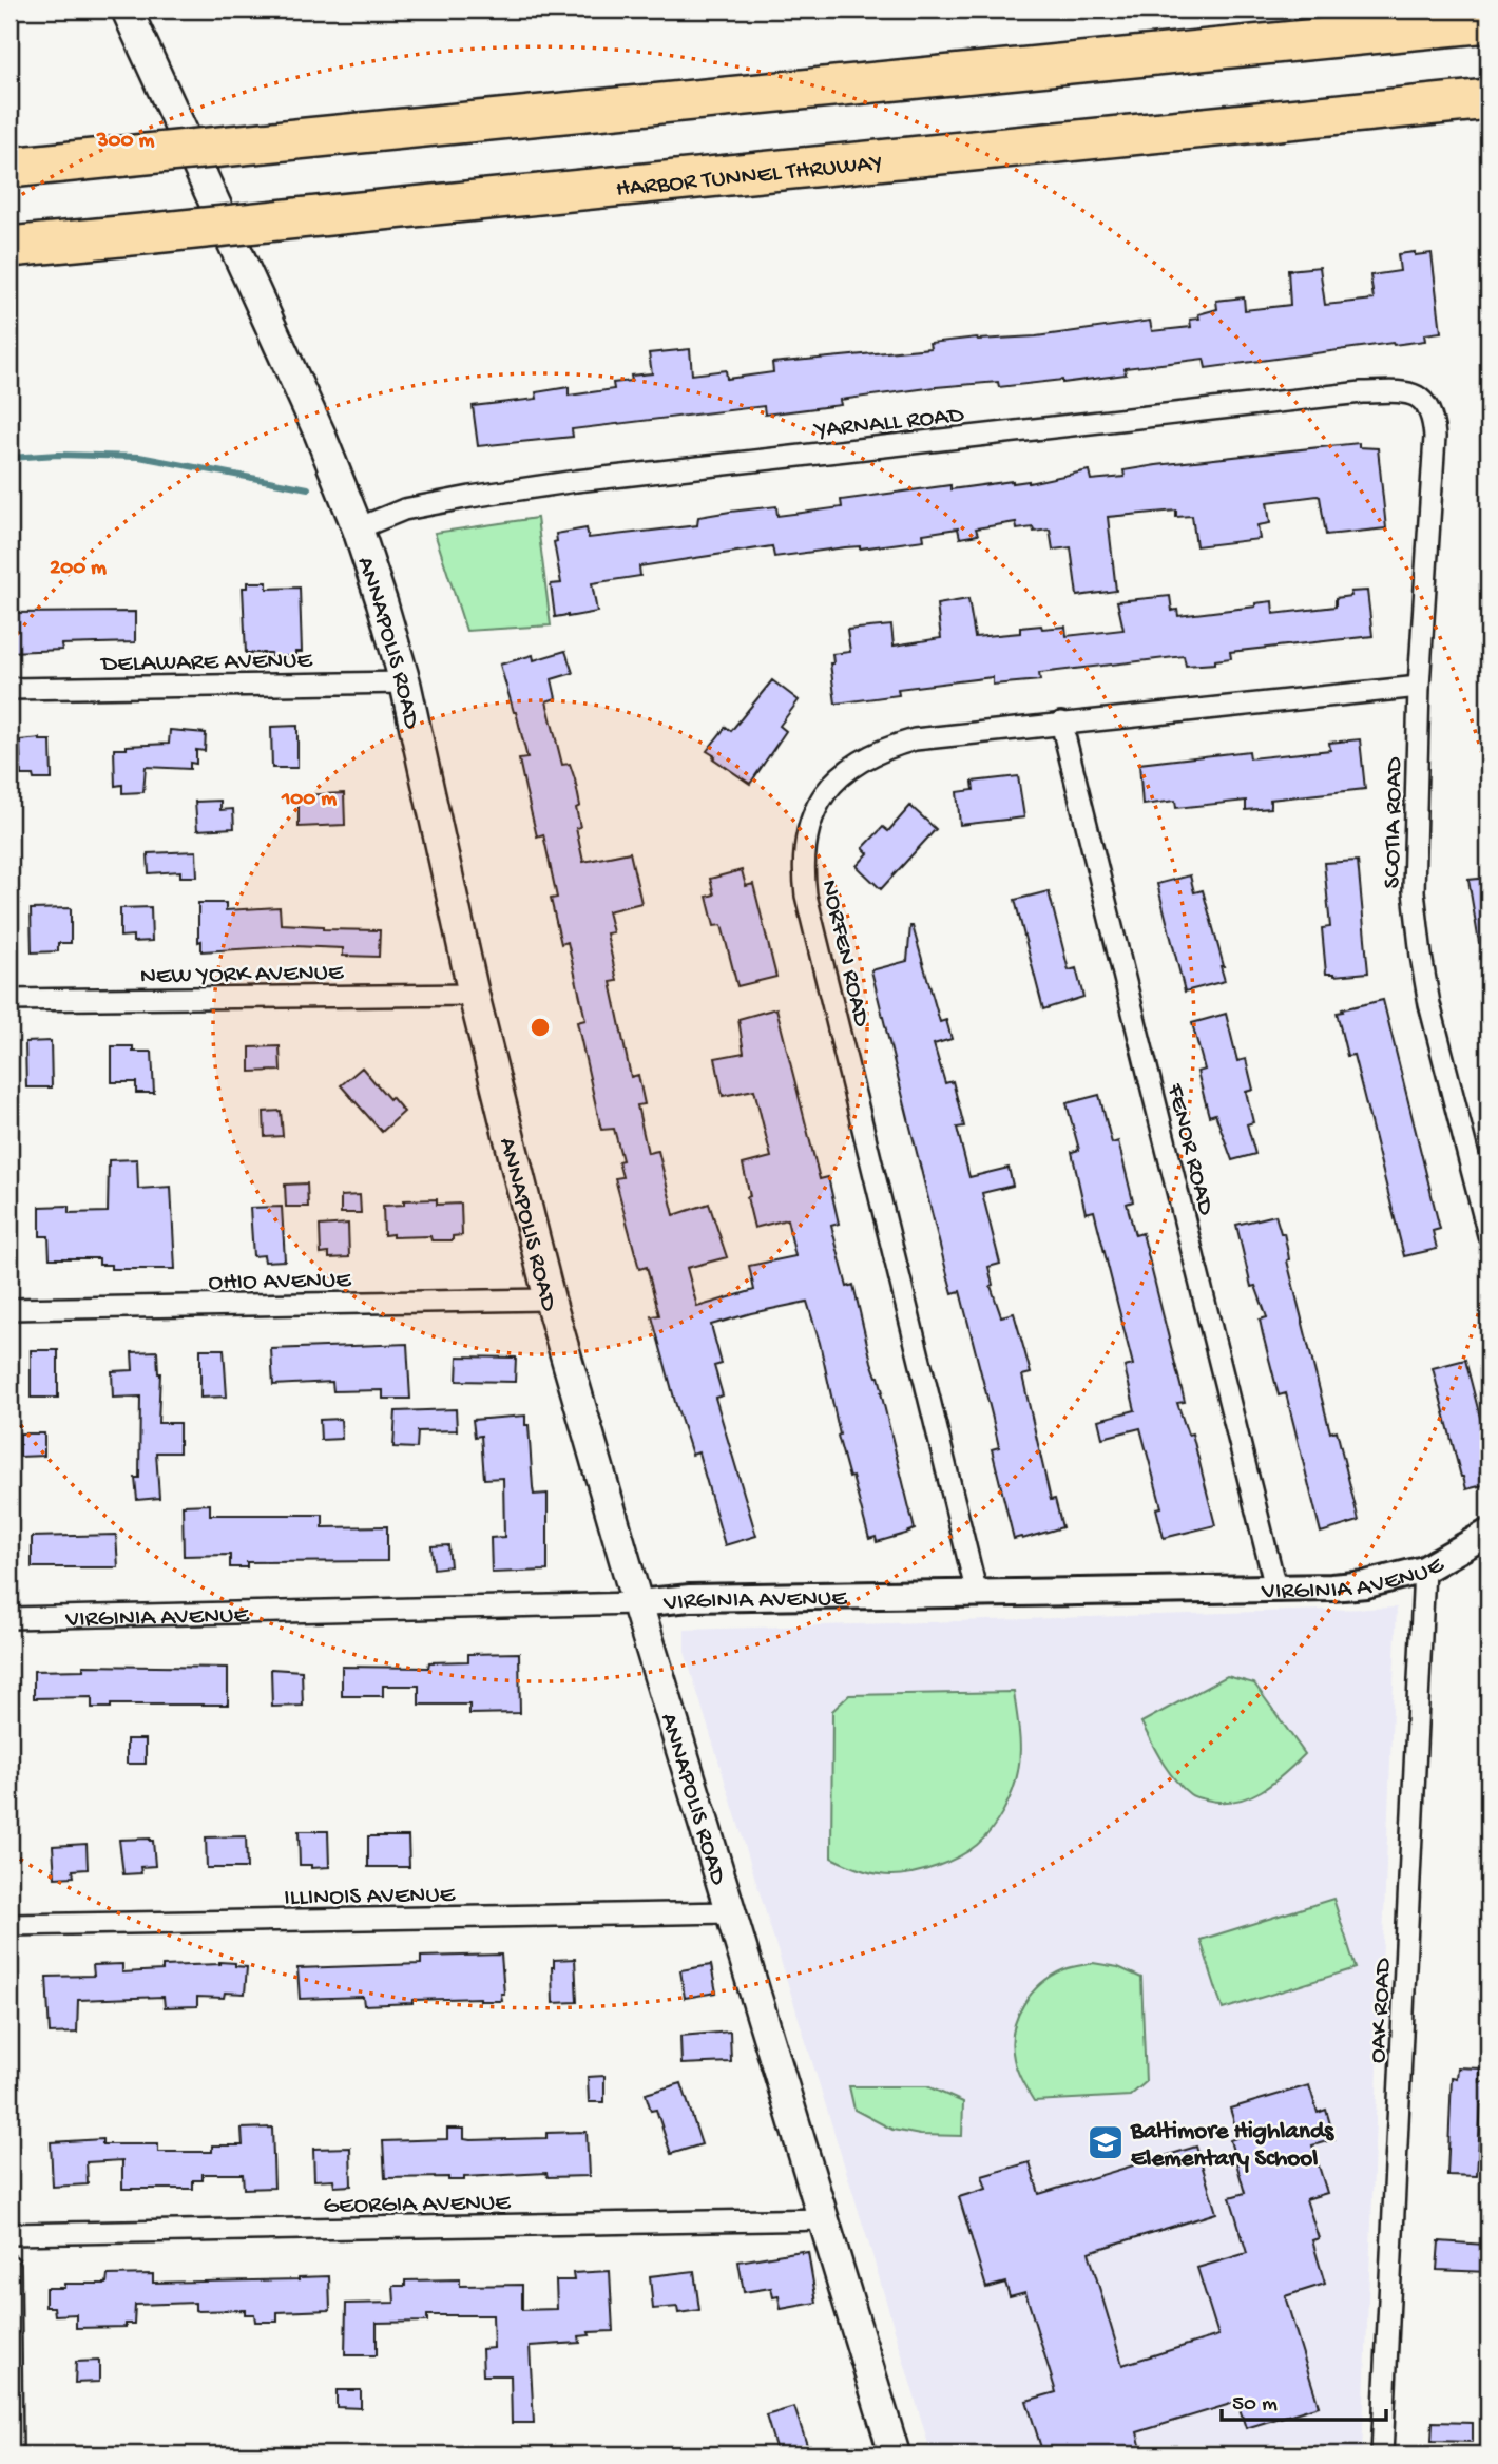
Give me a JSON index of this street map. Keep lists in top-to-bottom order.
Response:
{
  "streets": {
    "highway": ["HARBOR TUNNEL THRUWAY"],
    "main road": ["ANNAPOLIS ROAD"],
    "street": [
      "YARNALL ROAD",
      "DELAWARE AVENUE",
      "SCOTIA ROAD",
      "NORFEN ROAD",
      "NEW YORK AVENUE",
      "FENOR ROAD",
      "OHIO AVENUE",
      "VIRGINIA AVENUE",
      "ILLINOIS AVENUE",
      "OAK ROAD",
      "GEORGIA AVENUE"
    ]
  },
  "crossings": [
    ["YARNALL ROAD", "ANNAPOLIS ROAD"],
    ["YARNALL ROAD", "SCOTIA ROAD"],
    ["ANNAPOLIS ROAD", "DELAWARE AVENUE"],
    ["ANNAPOLIS ROAD", "NEW YORK AVENUE"],
    ["ANNAPOLIS ROAD", "OHIO AVENUE"],
    ["ANNAPOLIS ROAD", "VIRGINIA AVENUE"],
    ["ANNAPOLIS ROAD", "ILLINOIS AVENUE"],
    ["ANNAPOLIS ROAD", "GEORGIA AVENUE"],
    ["SCOTIA ROAD", "NORFEN ROAD"],
    ["NORFEN ROAD", "FENOR ROAD"],
    ["NORFEN ROAD", "VIRGINIA AVENUE"],
    ["FENOR ROAD", "VIRGINIA AVENUE"],
    ["VIRGINIA AVENUE", "OAK ROAD"]
  ],
  "places": {
    "school or university": ["Baltimore Highlands Elementary School"]
  },
  "scale_bar": "50 m",
  "rings": ["300 m", "200 m", "100 m"]
}
